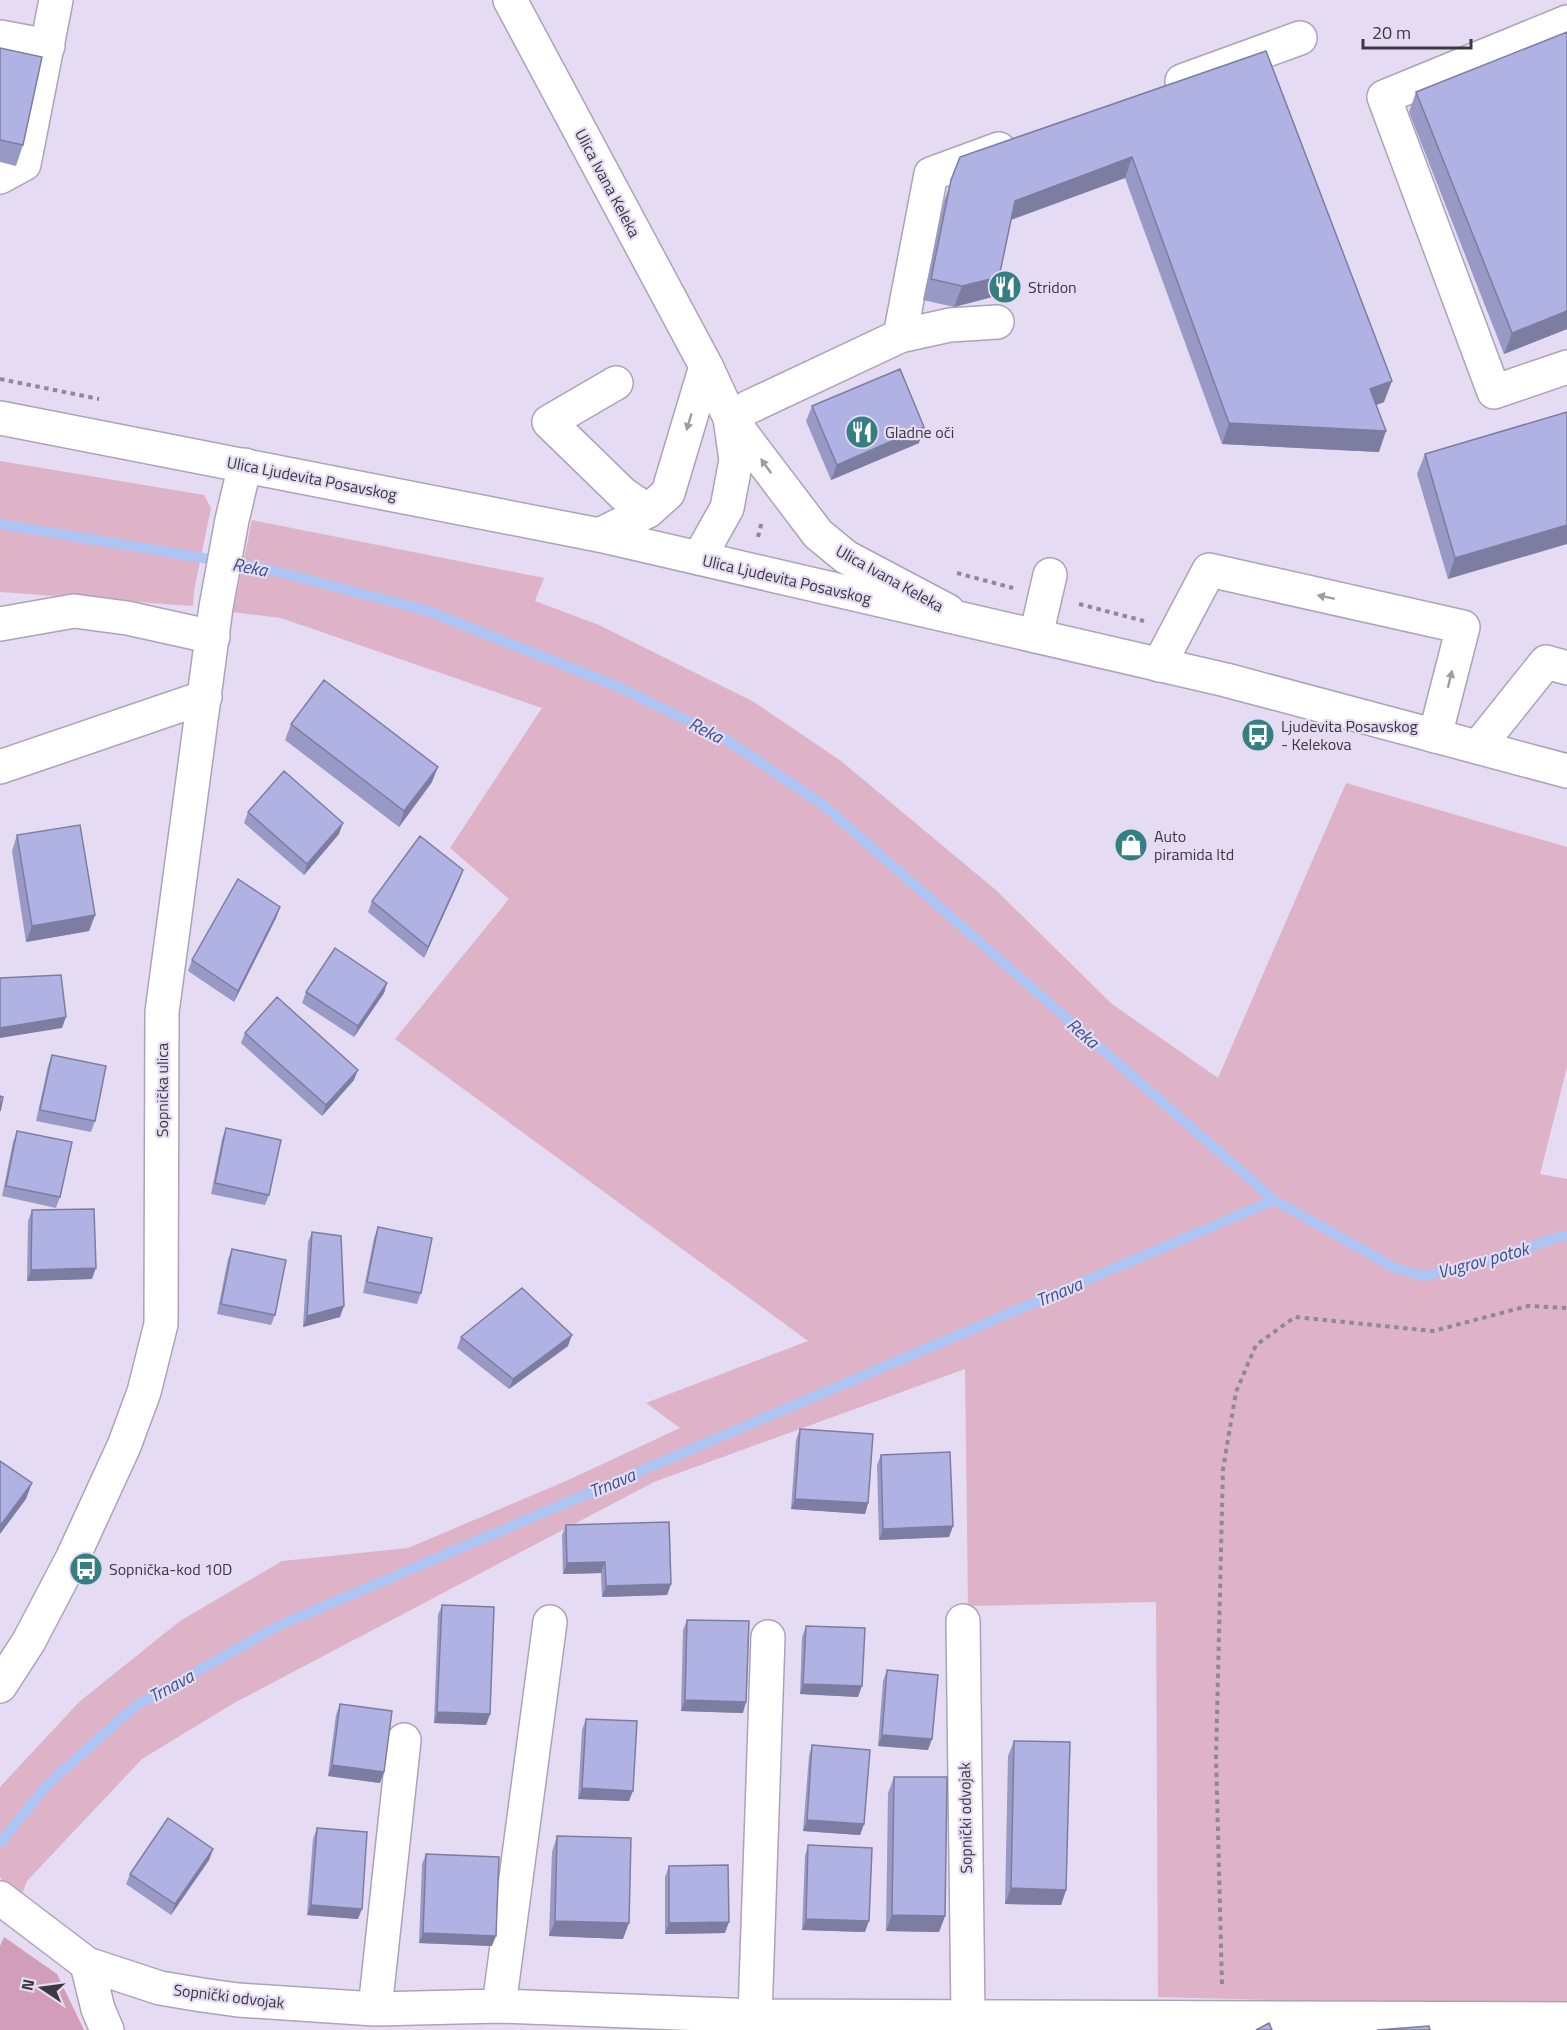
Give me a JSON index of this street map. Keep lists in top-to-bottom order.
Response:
{
  "streets": {
    "street": [
      "Ulica Ivana Keleka",
      "Ulica Ljudevita Posavskog",
      "Sopnička ulica",
      "Sopnički odvojak"
    ]
  },
  "crossings": [
    ["Ulica Ivana Keleka", "Ulica Ljudevita Posavskog"],
    ["Ulica Ljudevita Posavskog", "Sopnička ulica"]
  ],
  "water": ["Reka", "Vugrov potok", "Trnava"],
  "places": {
    "restaurant": ["Stridon", "Gladne oči"],
    "bus stop": ["Ljudevita Posavskog - Kelekova", "Sopnička-kod 10D"],
    "shop": ["Auto piramida ltd"]
  },
  "scale_bar": "20 m",
  "north": "left"
}
